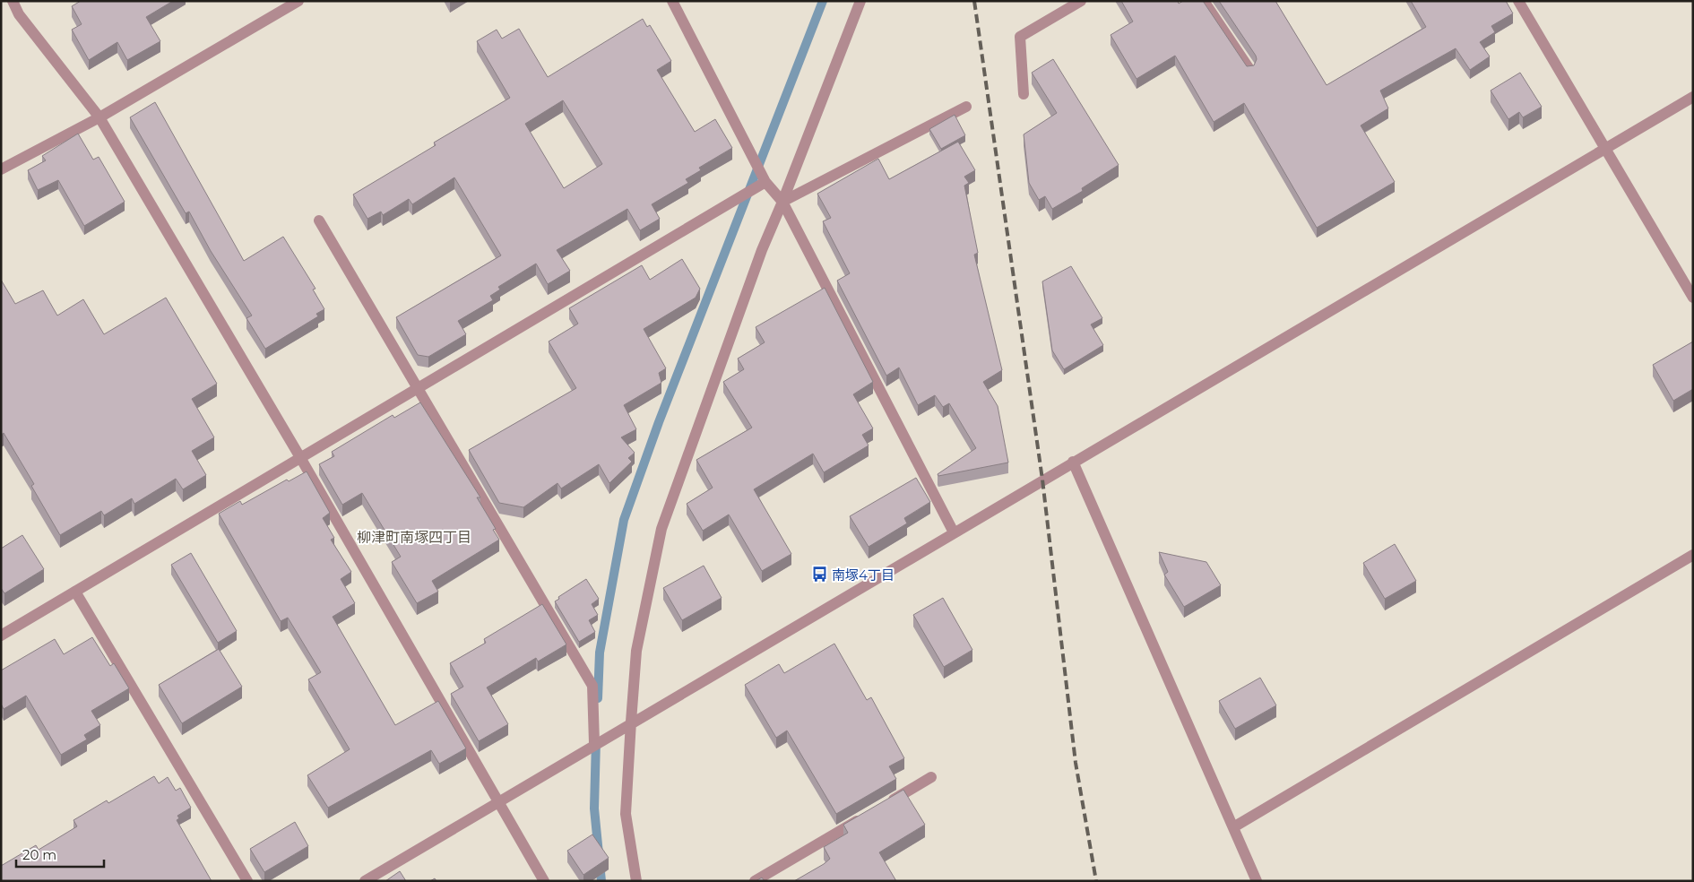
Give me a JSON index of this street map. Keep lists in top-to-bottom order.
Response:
{
  "districts": ["柳津町南塚四丁目"],
  "places": {
    "bus stop": ["南塚4丁目"]
  },
  "scale_bar": "20 m"
}
